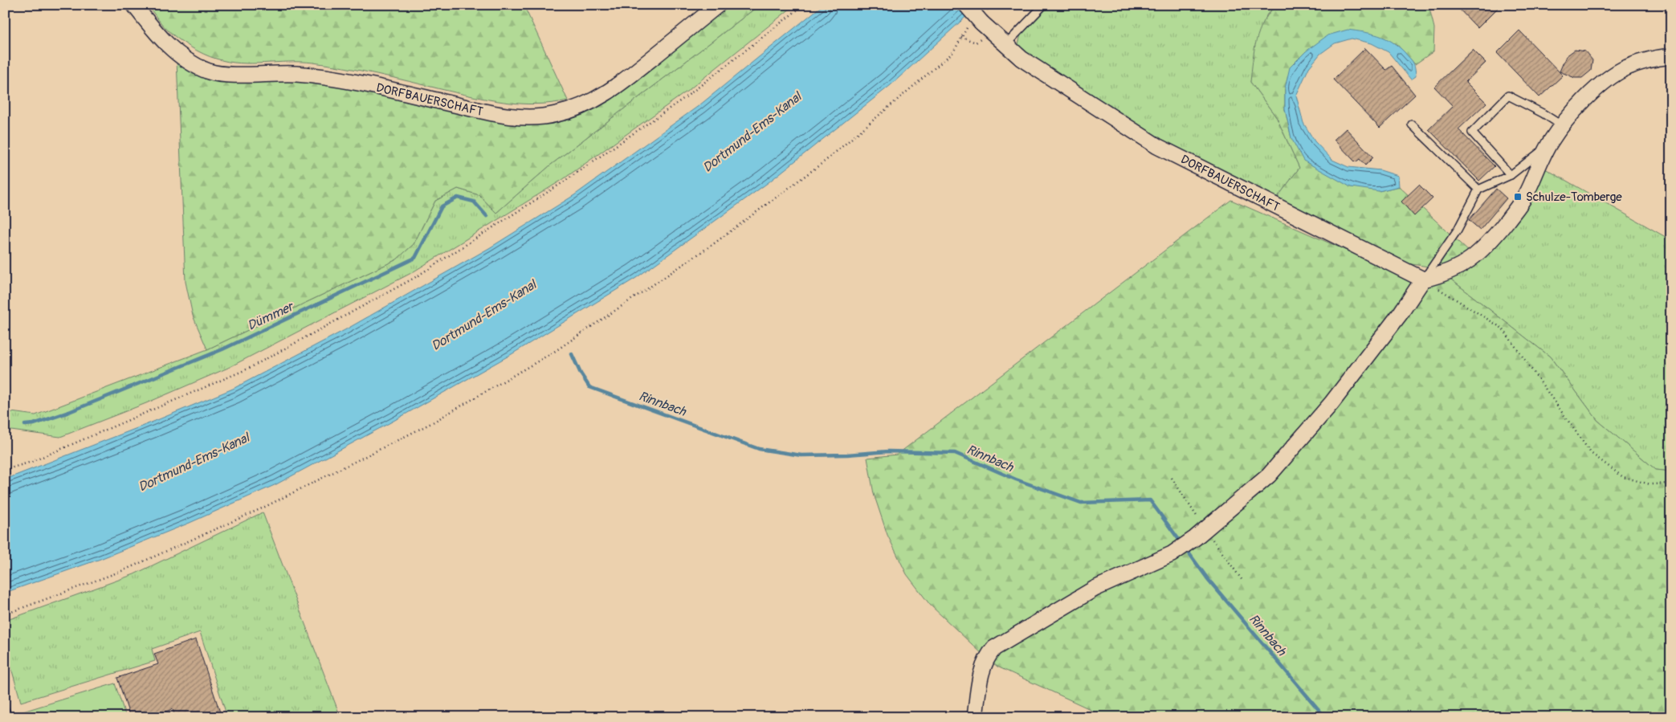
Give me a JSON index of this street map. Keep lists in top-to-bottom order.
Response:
{
  "streets": {
    "street": ["DORFBAUERSCHAFT"]
  },
  "water": ["Dortmund-Ems-Kanal", "Dümmer", "Rinnbach"],
  "places": {
    "transit": ["Schulze-Tomberge"]
  }
}
